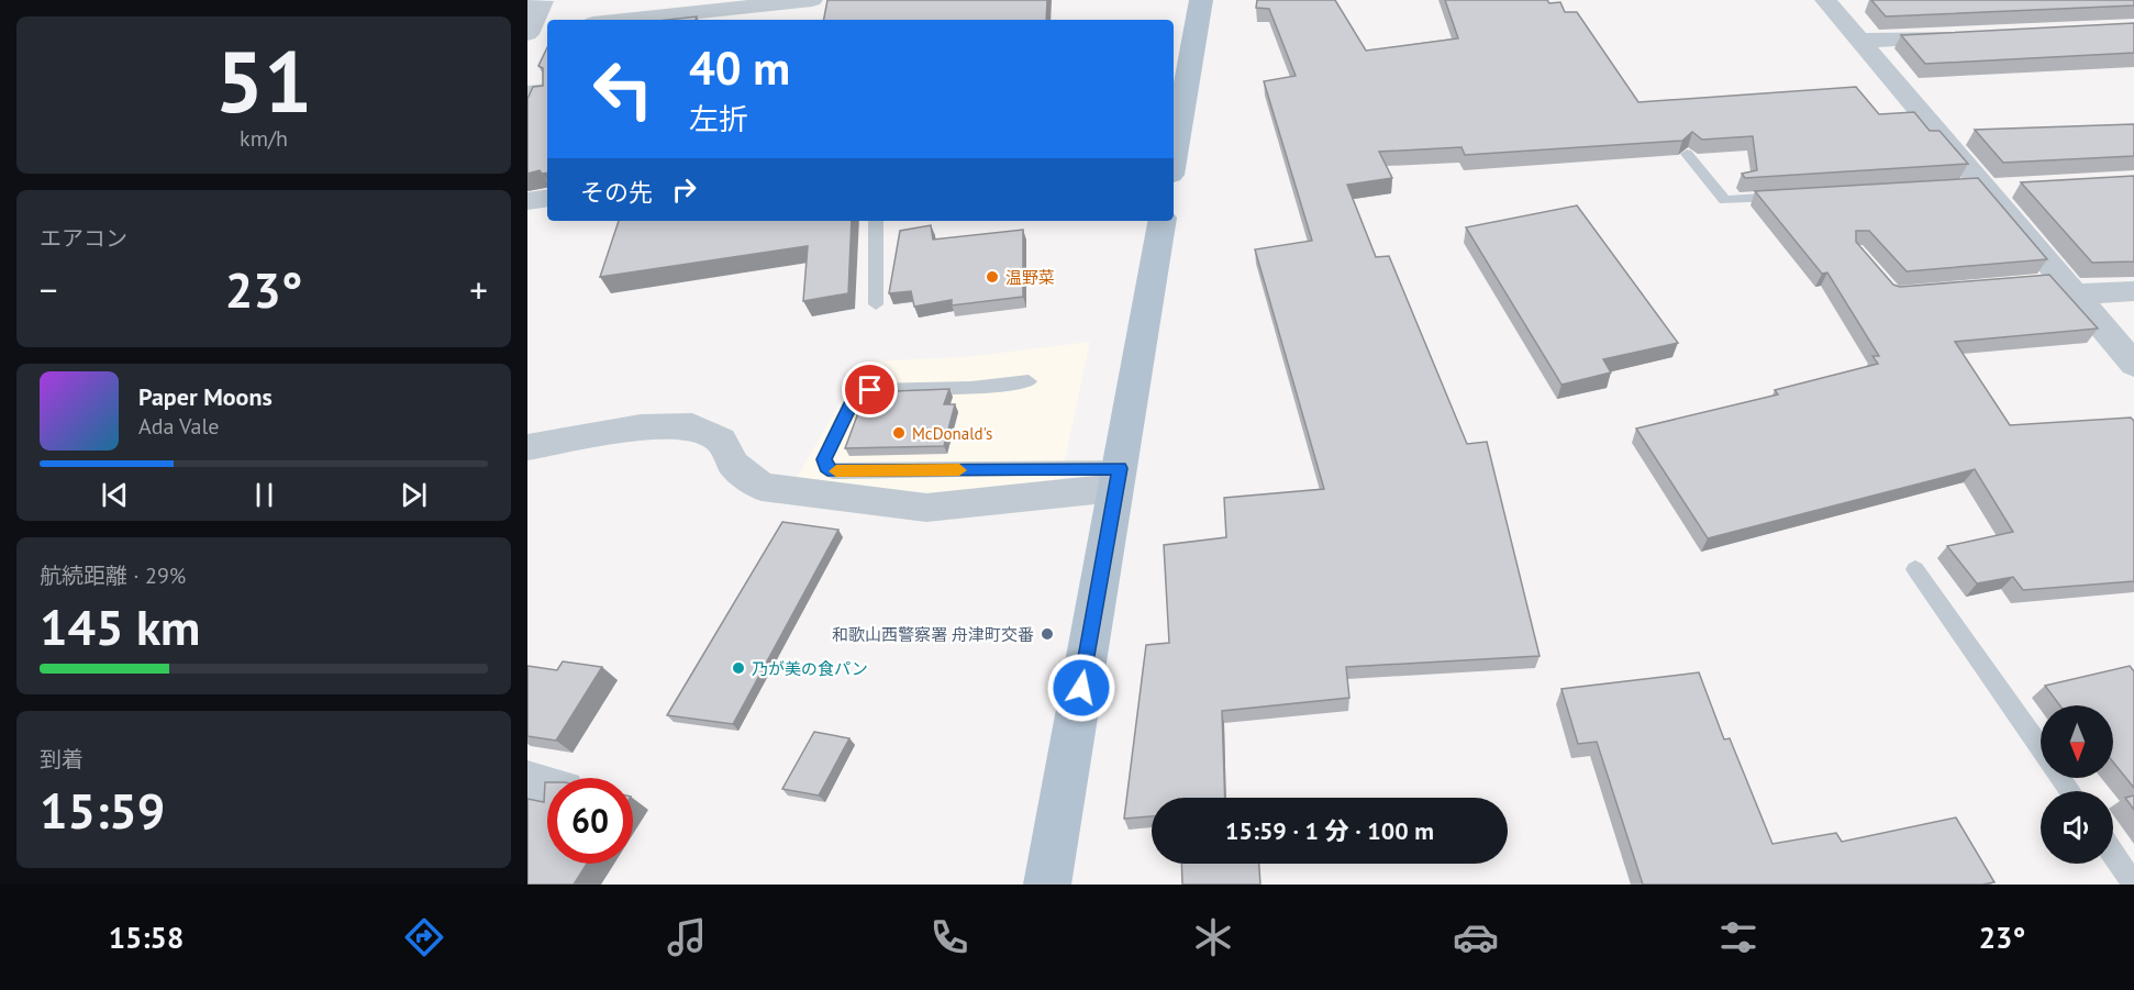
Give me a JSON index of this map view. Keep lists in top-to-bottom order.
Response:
{
  "places": [
    "温野菜",
    "McDonald's",
    "和歌山西警察署 舟津町交番",
    "乃が美の食パン"
  ],
  "north": "bottom",
  "page": {
    "tile": [
      ["51", "km/h"],
      "エアコン",
      ["航続距離 · 29%", "145 km"],
      ["到着", "15:59"]
    ],
    "turn": ["40 m", "左折"],
    "then": "その先",
    "heat": ["−", "23°", "+"],
    "song": ["Paper Moons", "Ada Vale"],
    "limit": "60",
    "trip": "15:59 · 1 分 · 100 m",
    "tabs": ["15:58", "23°"]
  }
}
